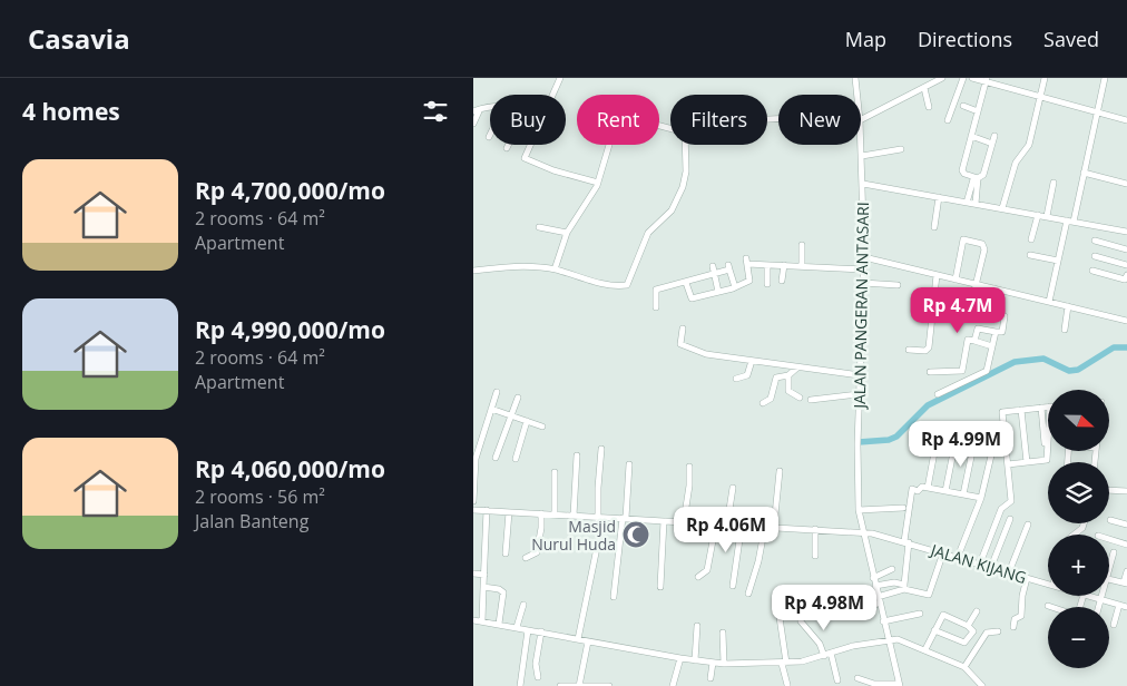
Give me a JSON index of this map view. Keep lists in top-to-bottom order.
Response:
{
  "streets": {
    "street": ["JALAN PANGERAN ANTASARI", "JALAN KIJANG"]
  },
  "crossings": [
    ["JALAN PANGERAN ANTASARI", "JALAN KIJANG"]
  ],
  "places": {
    "mosque": ["Masjid Nurul Huda"]
  },
  "north": "right",
  "page": {
    "header": "Casavia",
    "nav": ["Map", "Directions", "Saved"],
    "heading": "4 homes",
    "chip": [
      "Buy",
      "Rent",
      "Filters",
      "New"
    ],
    "list": [
      {
        "name": "Rp 4,700,000/mo",
        "note": "2 rooms · 64 m² · Apartment"
      },
      {
        "name": "Rp 4,990,000/mo",
        "note": "2 rooms · 64 m² · Apartment"
      },
      {
        "name": "Rp 4,060,000/mo",
        "note": "2 rooms · 56 m² · Jalan Banteng"
      }
    ],
    "price": [
      "Rp 4.7M",
      "Rp 4.99M",
      "Rp 4.06M",
      "Rp 4.98M"
    ],
    "map_buttons": ["+", "−"]
  }
}
